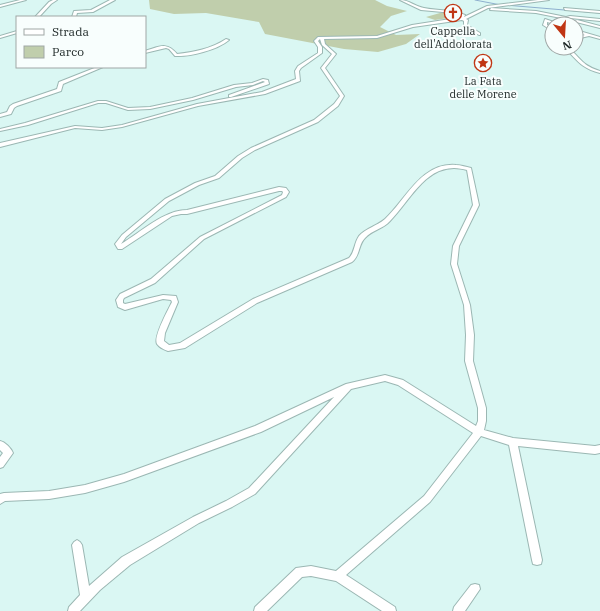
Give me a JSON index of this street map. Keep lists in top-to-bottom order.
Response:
{
  "places": {
    "church": ["Cappella dell'Addolorata"],
    "place": ["La Fata delle Morene"]
  },
  "legend": ["Strada", "Parco"],
  "north": "bottom"
}
